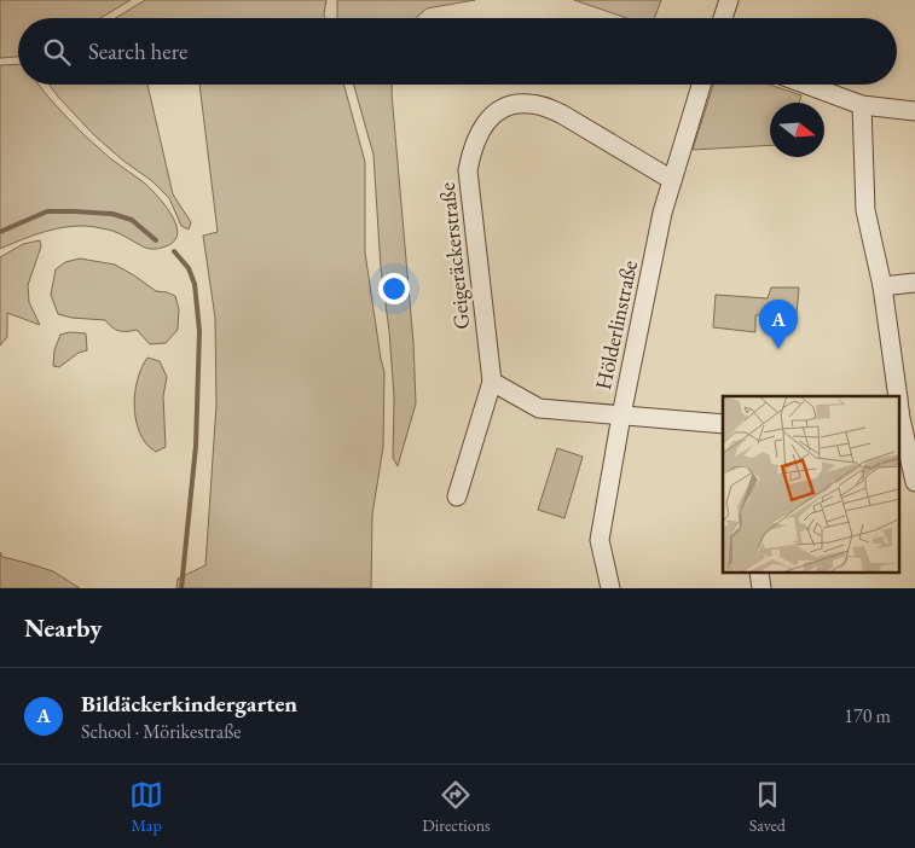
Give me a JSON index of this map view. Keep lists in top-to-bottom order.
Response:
{
  "streets": {
    "street": ["Geigeräckerstraße", "Hölderlinstraße"]
  },
  "crossings": [
    ["Geigeräckerstraße", "Hölderlinstraße"]
  ],
  "north": "right",
  "page": {
    "search": "Search here",
    "pins": "A",
    "heading": "Nearby",
    "list": [
      {
        "mark": "A",
        "name": "Bildäckerkindergarten",
        "note": "School · Mörikestraße",
        "value": "170 m"
      }
    ],
    "nav": ["Map", "Directions", "Saved"]
  }
}
